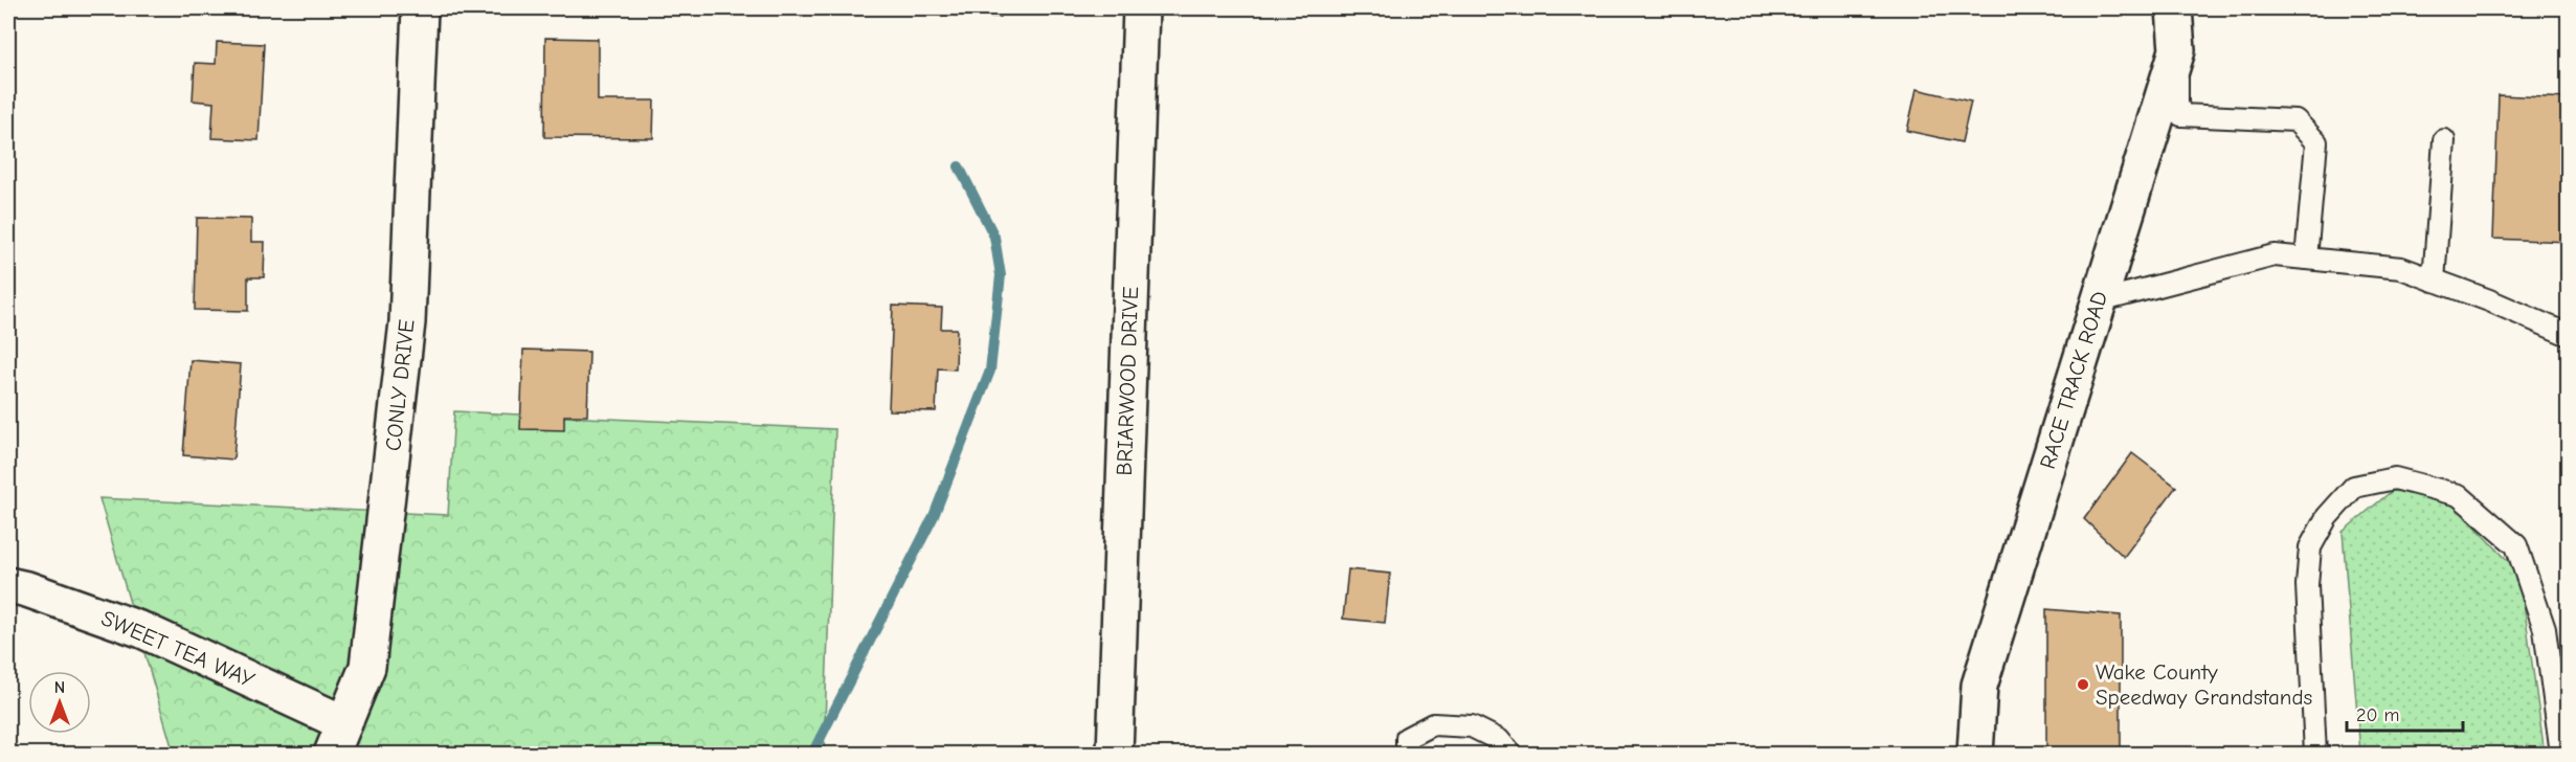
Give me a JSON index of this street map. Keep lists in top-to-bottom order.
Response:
{
  "streets": {
    "street": [
      "RACE TRACK ROAD",
      "BRIARWOOD DRIVE",
      "CONLY DRIVE",
      "SWEET TEA WAY"
    ]
  },
  "crossings": [
    ["CONLY DRIVE", "SWEET TEA WAY"]
  ],
  "places": ["Wake County Speedway Grandstands"],
  "scale_bar": "20 m",
  "north": "top"
}
